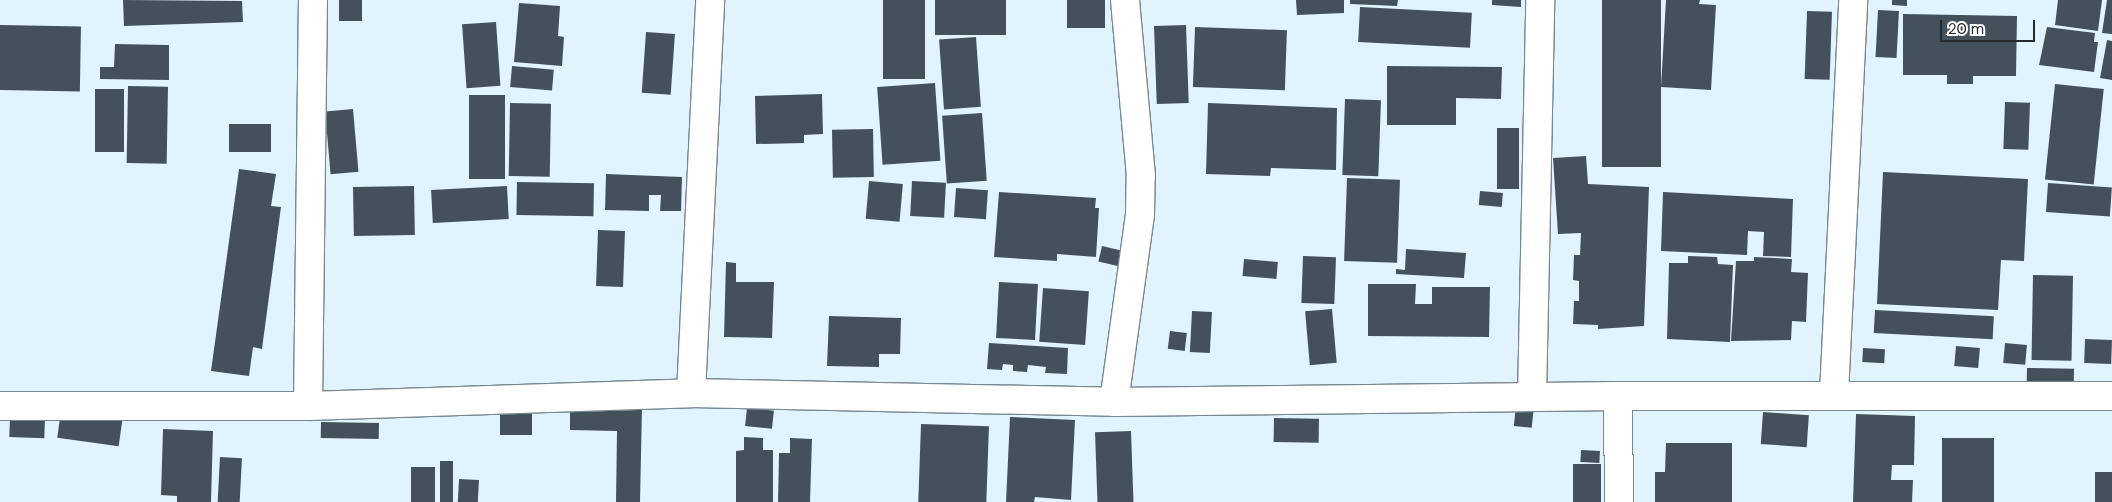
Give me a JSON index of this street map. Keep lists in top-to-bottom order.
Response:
{
  "scale_bar": "20 m"
}
